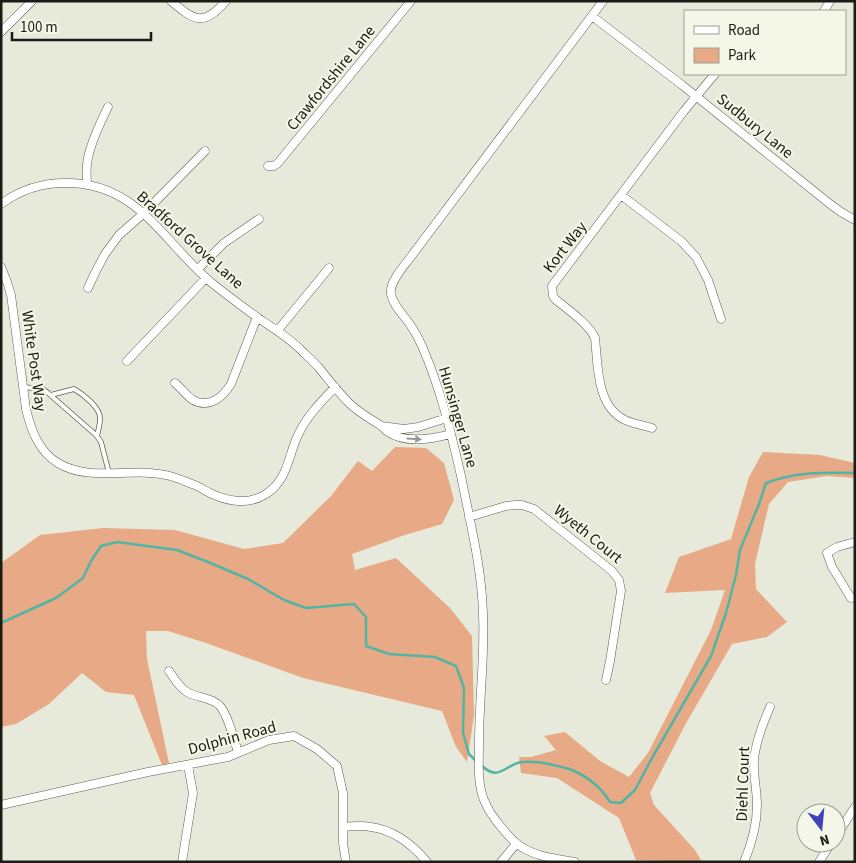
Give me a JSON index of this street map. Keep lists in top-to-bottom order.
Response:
{
  "streets": {
    "street": [
      "Crawfordshire Lane",
      "Sudbury Lane",
      "Bradford Grove Lane",
      "Kort Way",
      "White Post Way",
      "Hunsinger Lane",
      "Wyeth Court",
      "Dolphin Road",
      "Diehl Court"
    ]
  },
  "crossings": [
    ["Sudbury Lane", "Kort Way"],
    ["Sudbury Lane", "Hunsinger Lane"],
    ["Bradford Grove Lane", "White Post Way"],
    ["Bradford Grove Lane", "Hunsinger Lane"],
    ["Hunsinger Lane", "Wyeth Court"]
  ],
  "legend": ["Road", "Park"],
  "scale_bar": "100 m",
  "north": "bottom"
}
